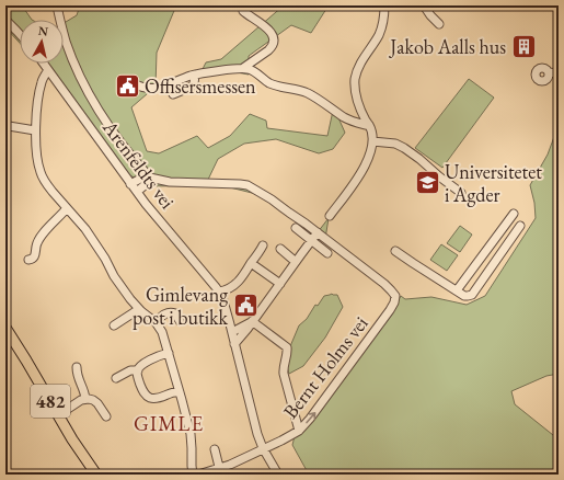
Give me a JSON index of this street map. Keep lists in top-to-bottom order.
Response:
{
  "streets": {
    "main road": ["482"],
    "street": ["Arenfeldts vei", "Bernt Holms vei"]
  },
  "crossings": [
    ["Arenfeldts vei", "Bernt Holms vei"]
  ],
  "districts": ["GIMLE"],
  "places": {
    "building": ["Jakob Aalls hus"],
    "public building": ["Offisersmessen", "Gimlevang post i butikk"],
    "school or university": ["Universitetet i Agder"]
  },
  "north": "top"
}
